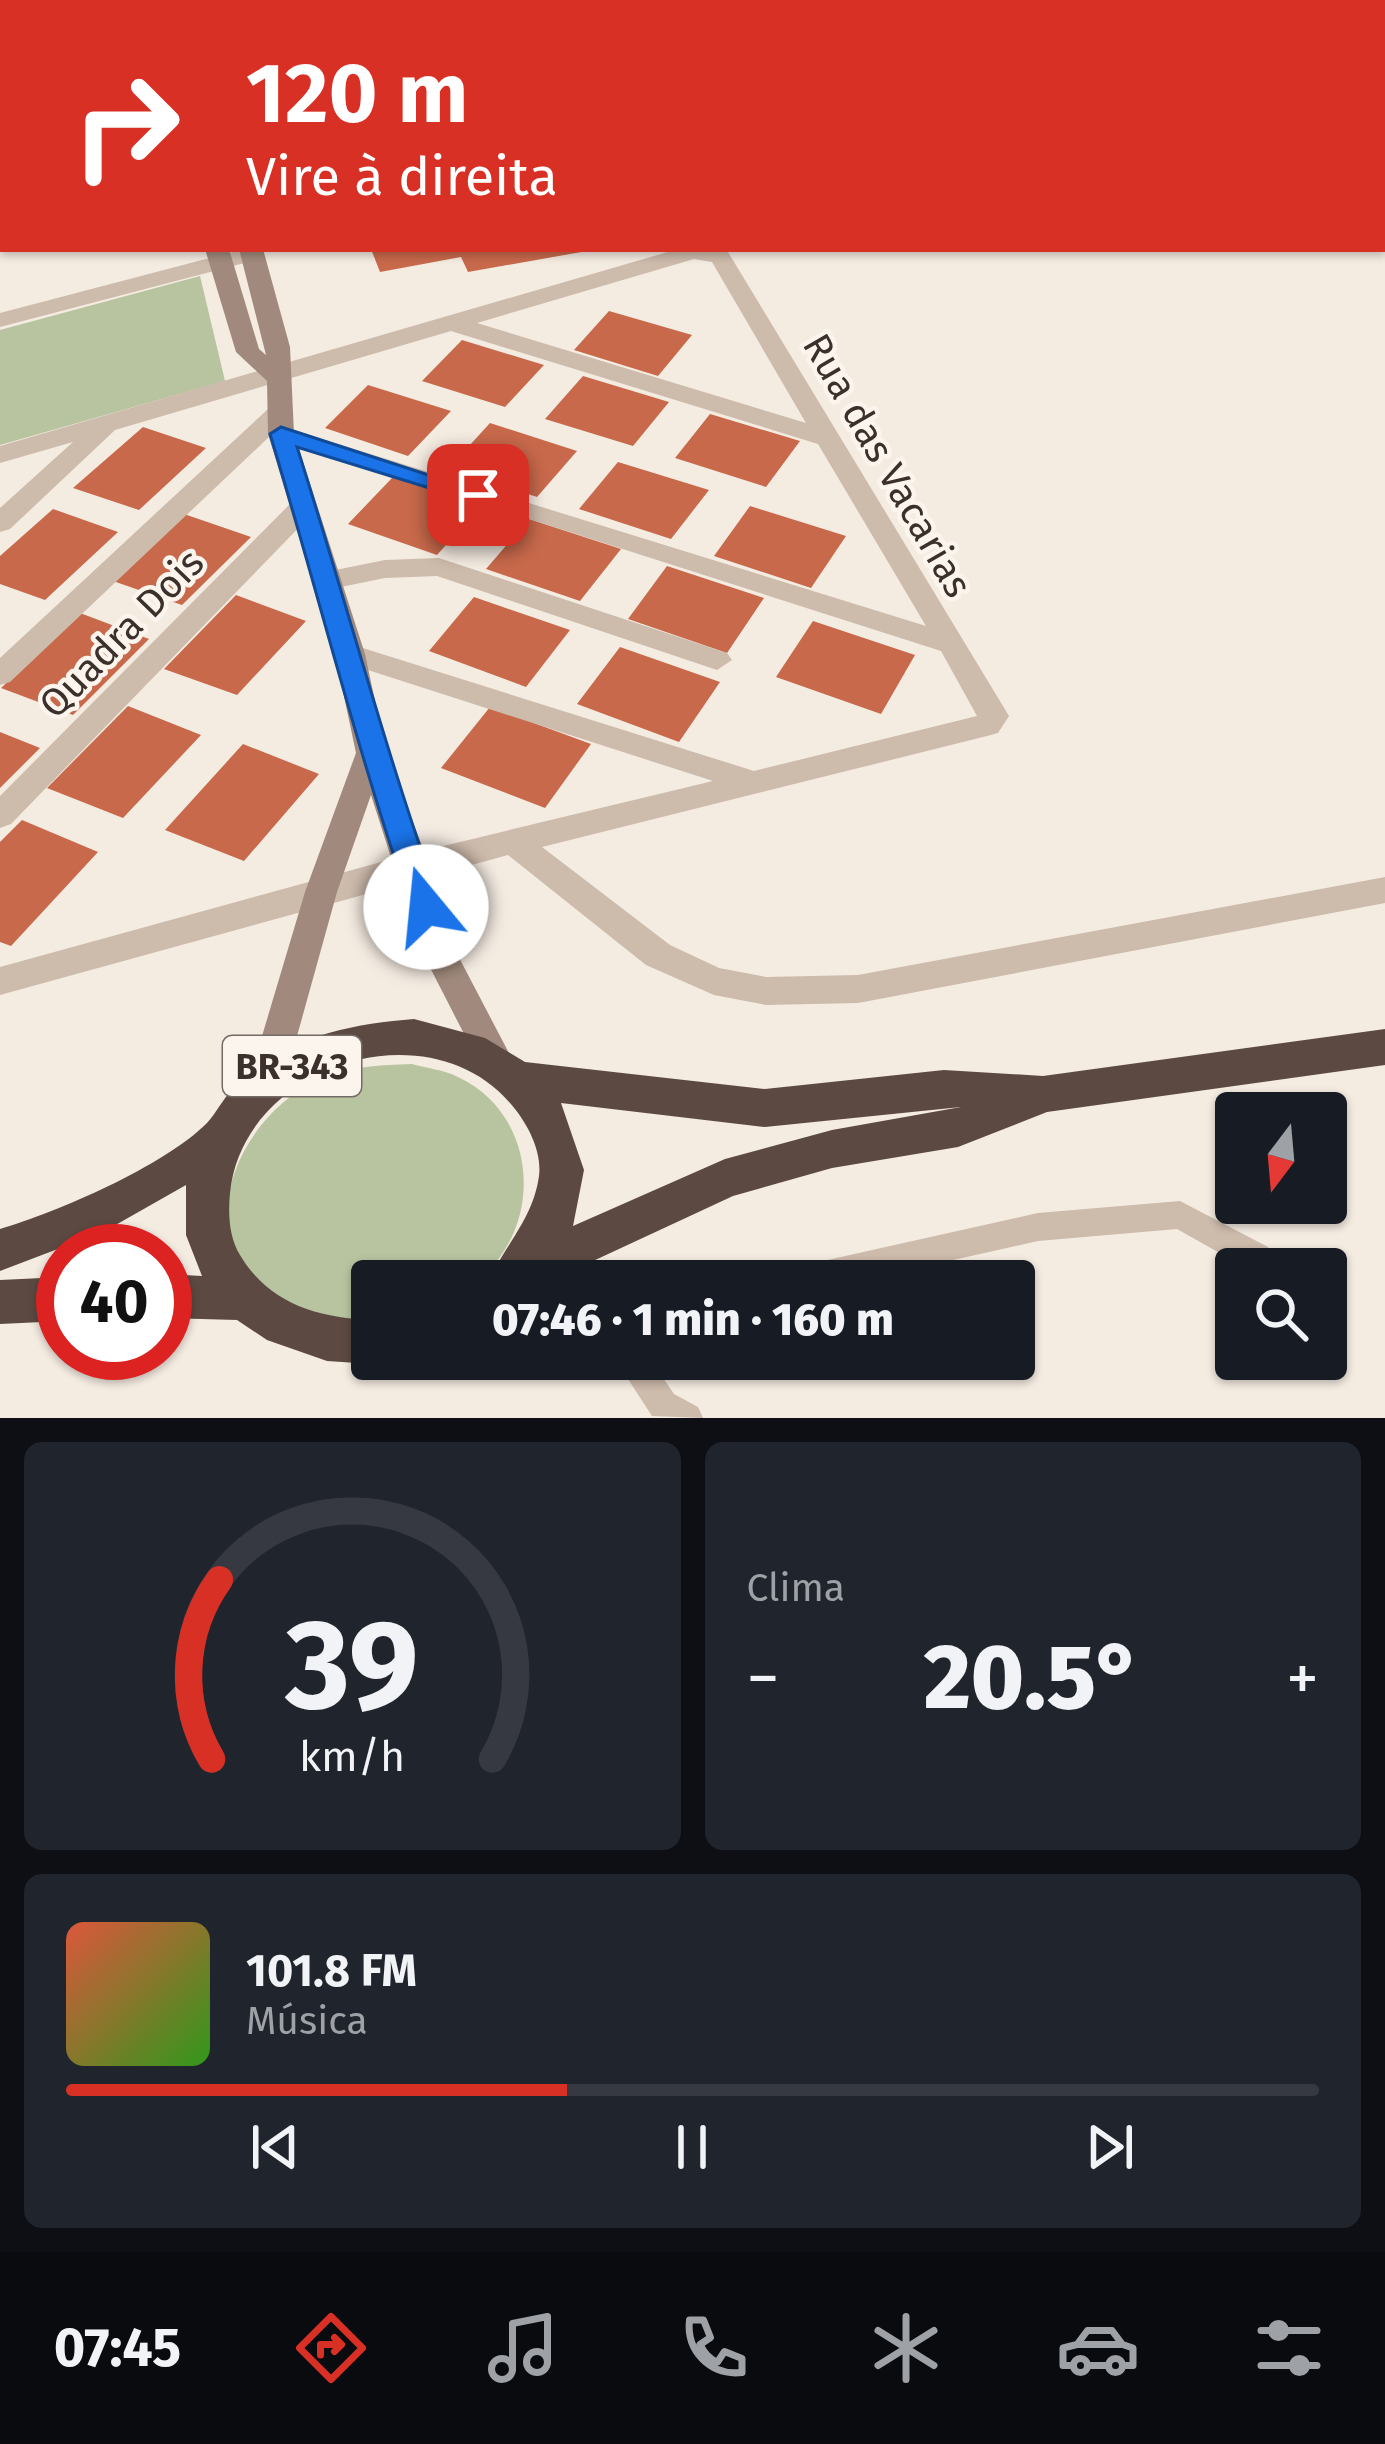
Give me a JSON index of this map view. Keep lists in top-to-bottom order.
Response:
{
  "streets": {
    "highway": ["BR-343"],
    "street": ["Rua das Vacarias", "Quadra Dois"]
  },
  "north": "bottom",
  "page": {
    "turn": ["120 m", "Vire à direita"],
    "limit": "40",
    "trip": "07:46 · 1 min · 160 m",
    "tile": "Clima",
    "heat": ["−", "20.5°", "+"],
    "song": ["101.8 FM", "Música"],
    "tabs": "07:45",
    "gauge": ["39", "km/h"]
  }
}
